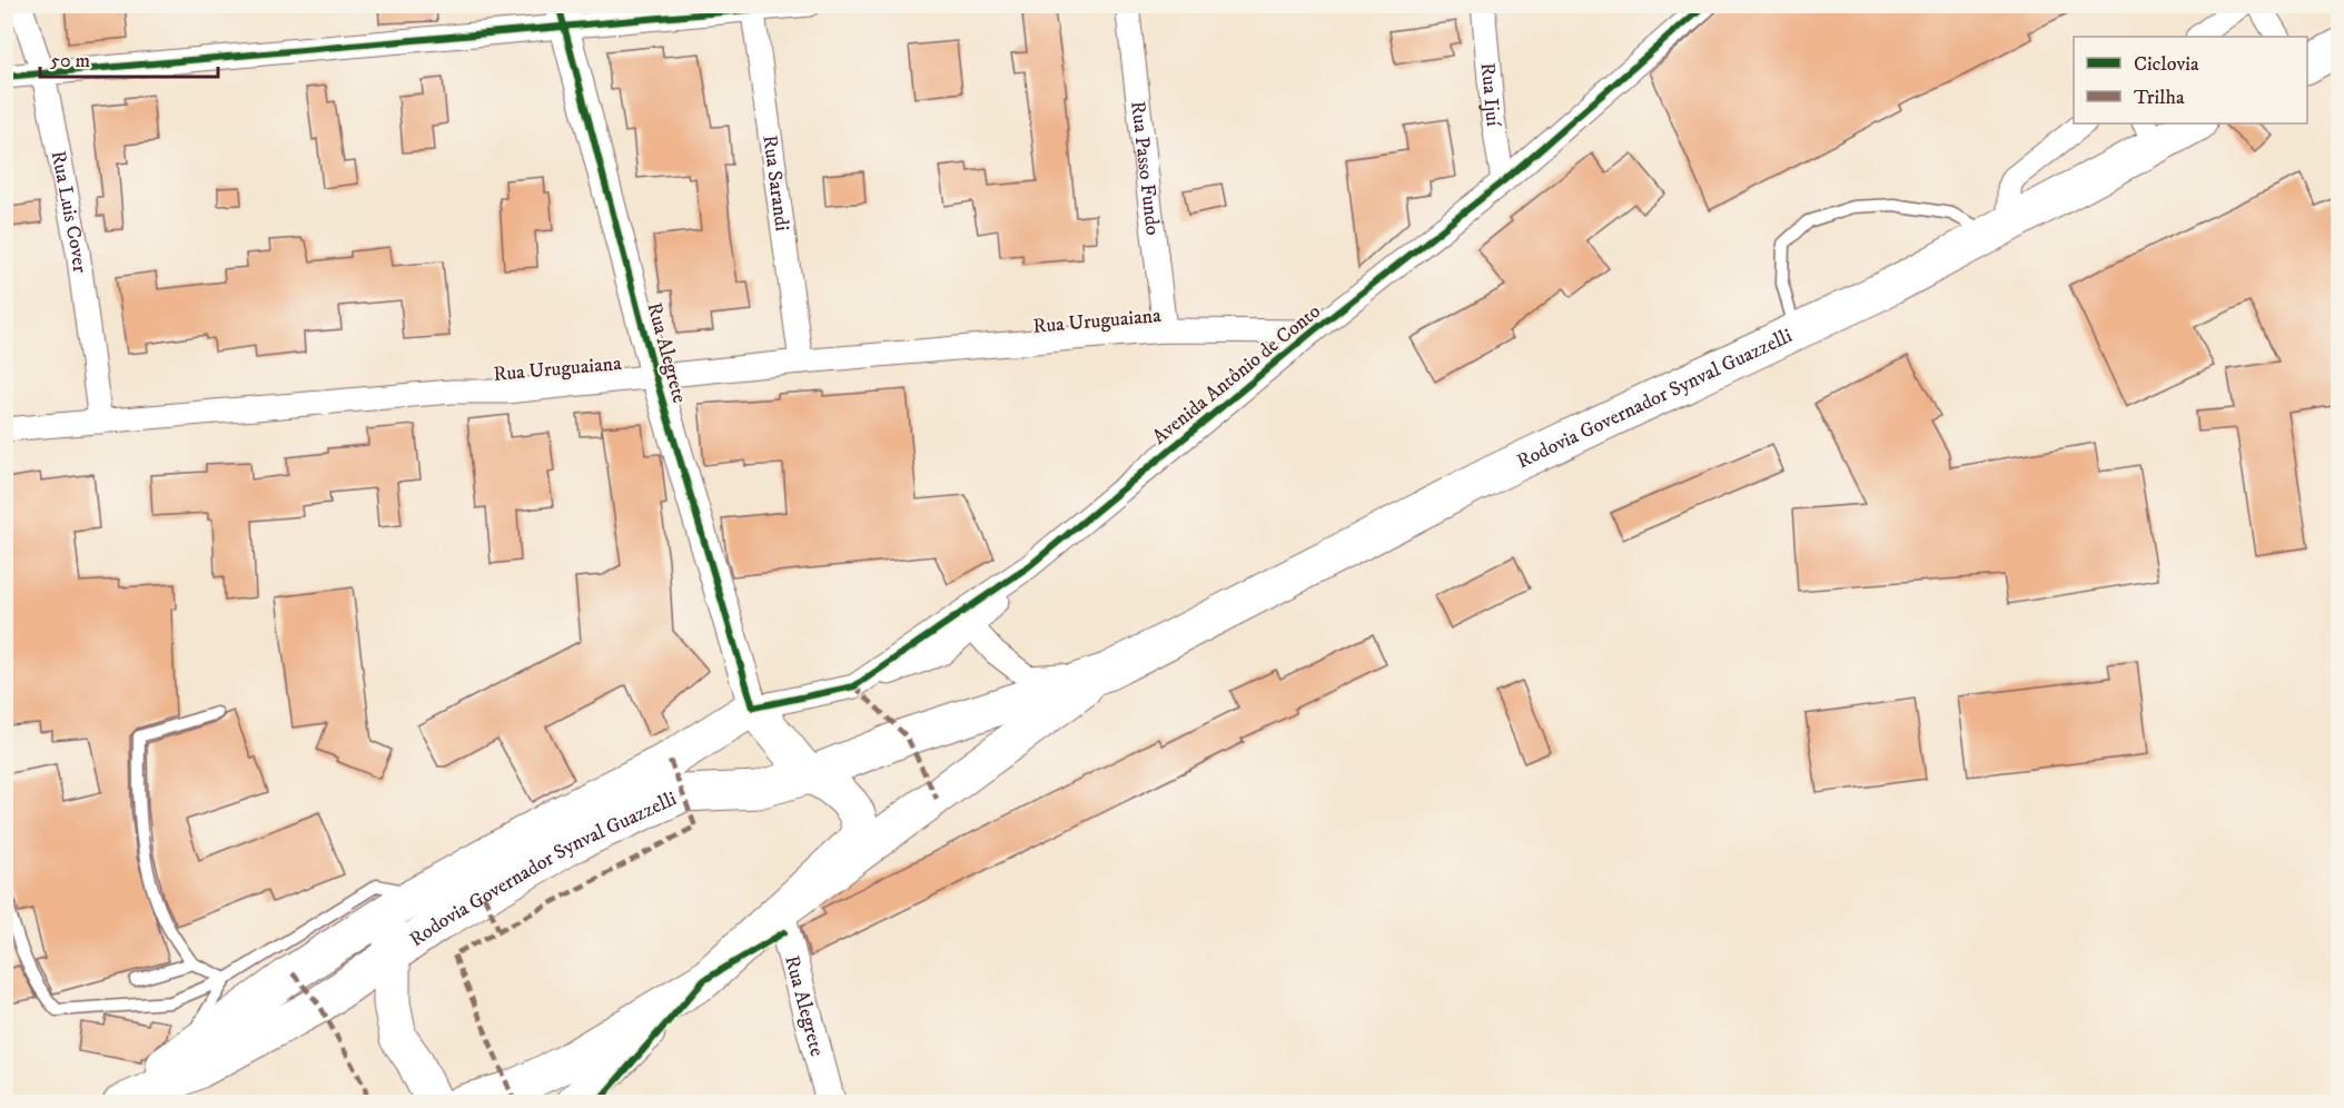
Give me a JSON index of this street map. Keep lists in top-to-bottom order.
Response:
{
  "streets": {
    "main road": ["Rodovia Governador Synval Guazzelli"],
    "street": [
      "Rua Ijuí",
      "Rua Passo Fundo",
      "Rua Sarandi",
      "Rua Luis Cover",
      "Rua Uruguaiana",
      "Rua Alegrete",
      "Avenida Antônio de Conto"
    ]
  },
  "crossings": [
    ["Rua Ijuí", "Avenida Antônio de Conto"],
    ["Rua Passo Fundo", "Rua Uruguaiana"],
    ["Rua Sarandi", "Rua Uruguaiana"],
    ["Rua Luis Cover", "Rua Uruguaiana"],
    ["Rua Uruguaiana", "Rua Alegrete"],
    ["Rua Uruguaiana", "Avenida Antônio de Conto"],
    ["Rua Alegrete", "Avenida Antônio de Conto"],
    ["Rua Alegrete", "Rodovia Governador Synval Guazzelli"]
  ],
  "legend": ["Ciclovia", "Trilha"],
  "scale_bar": "50 m"
}
